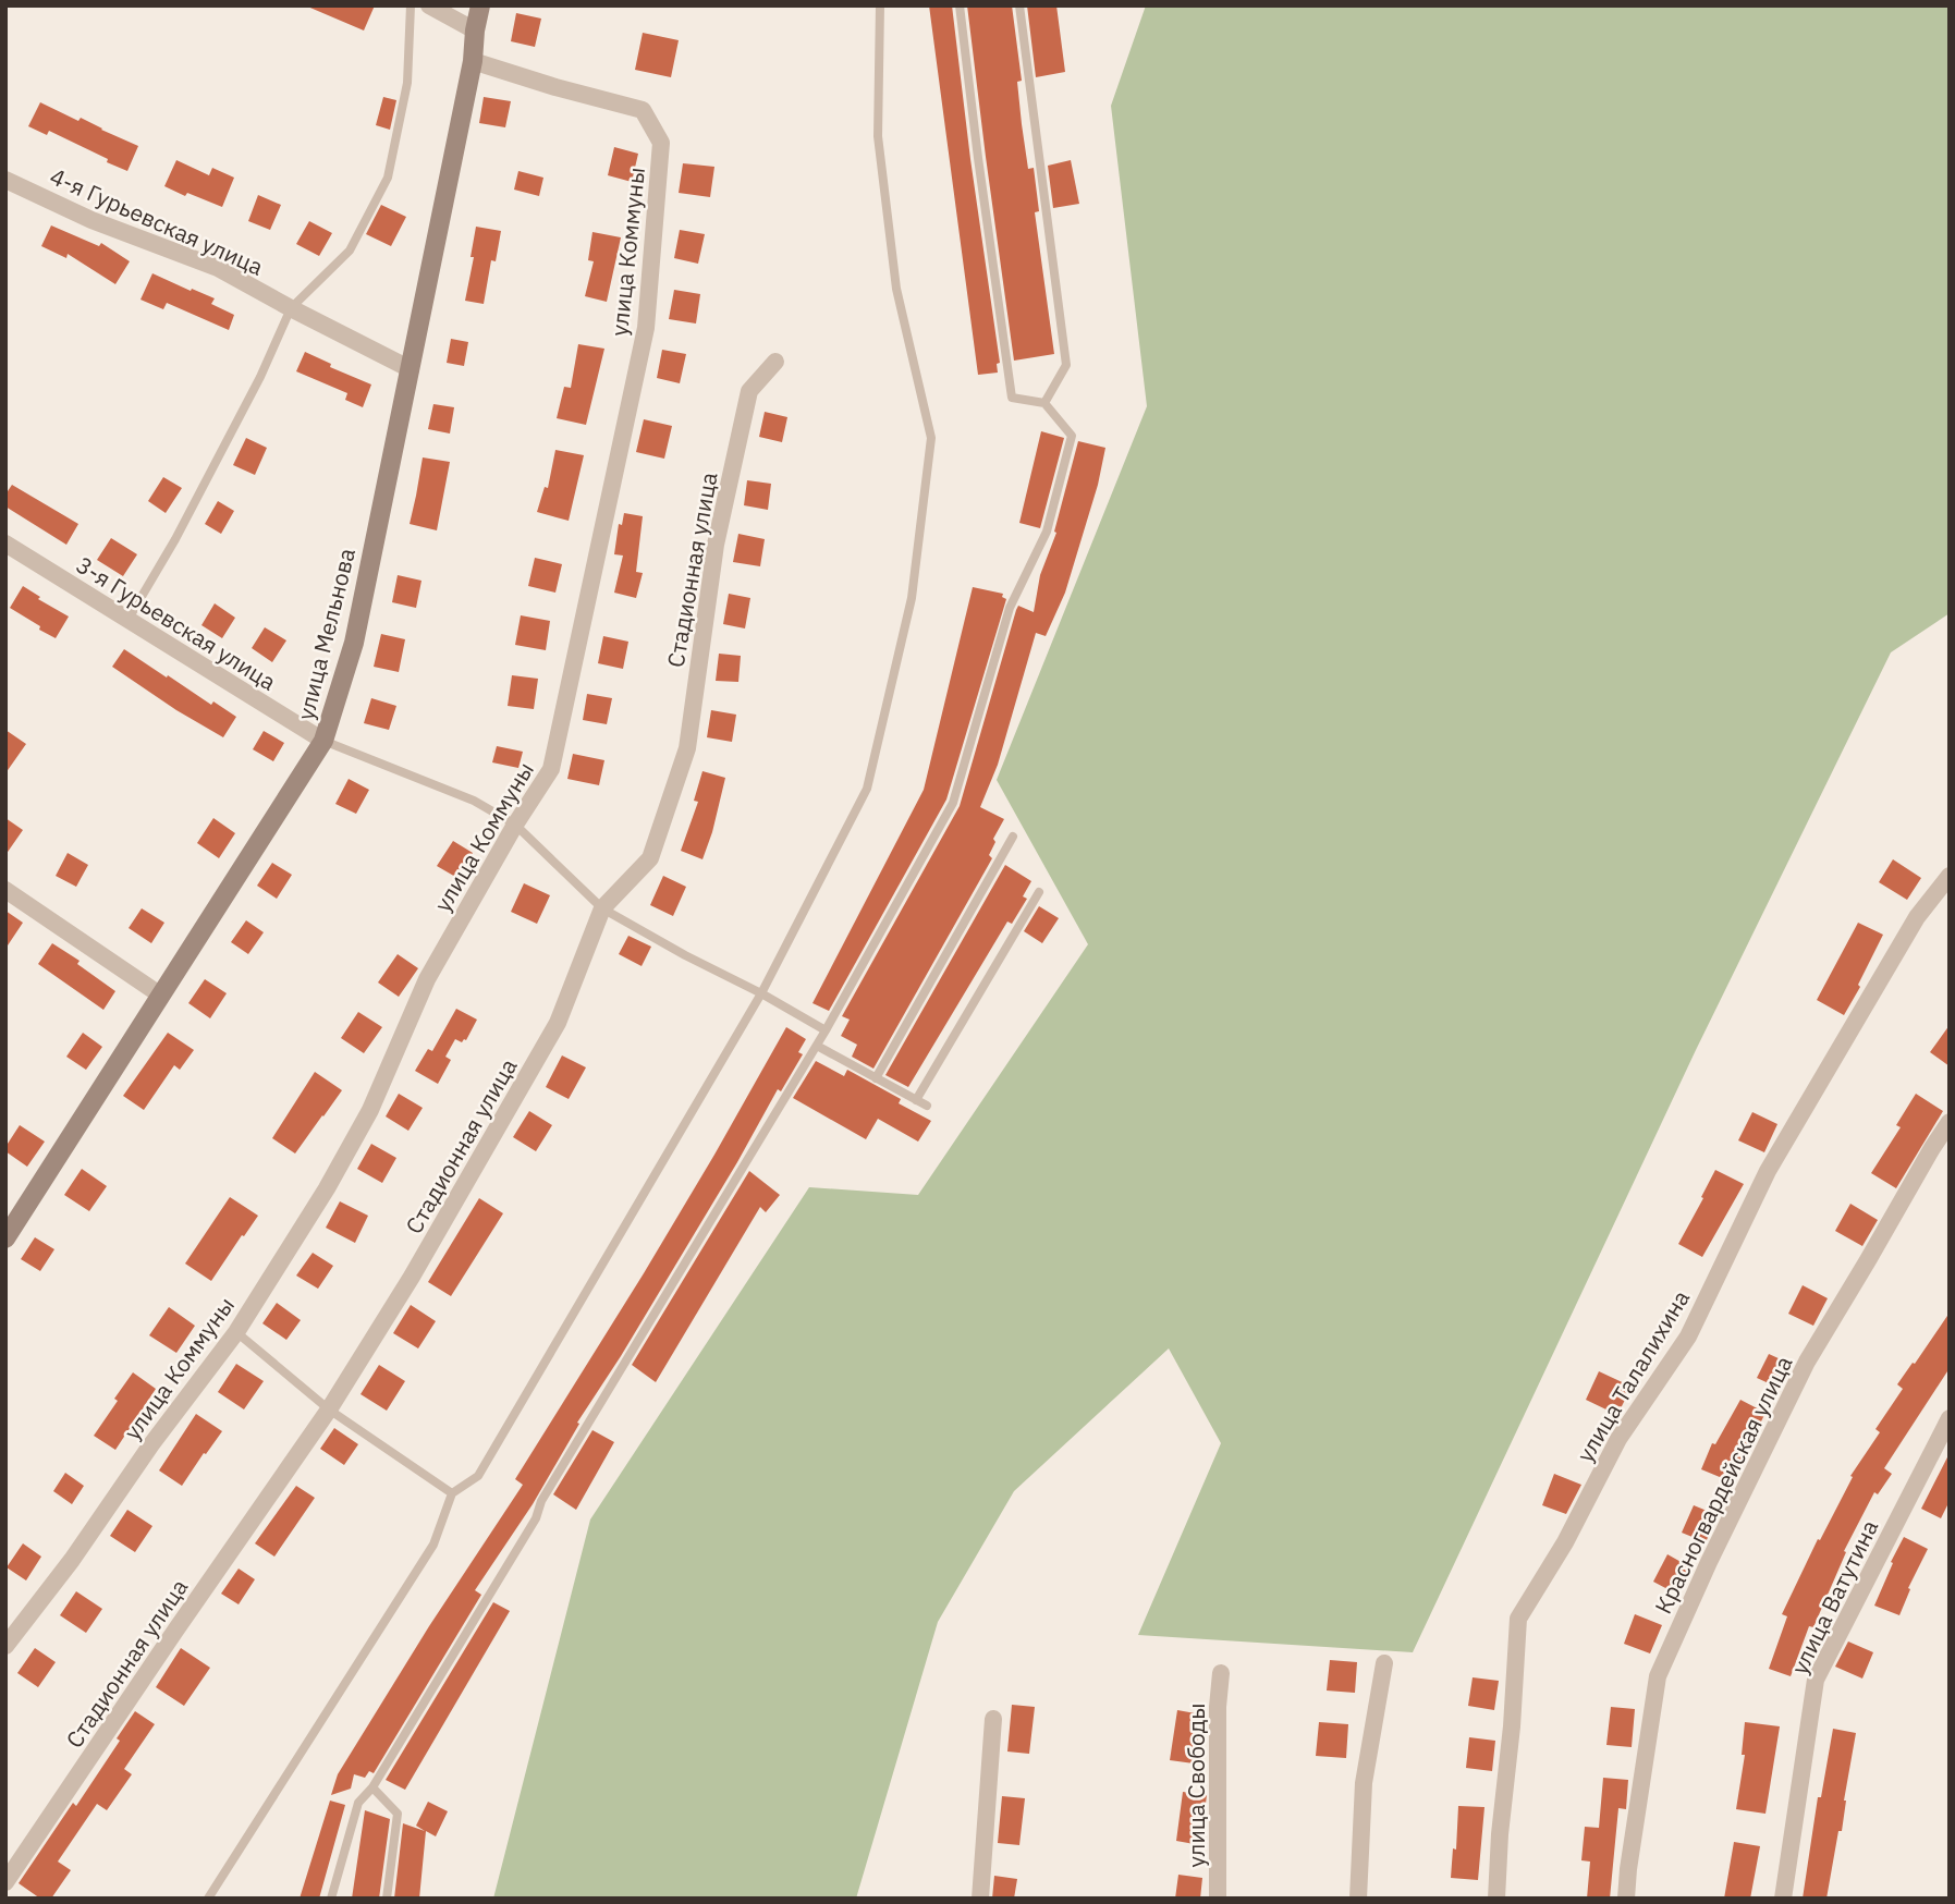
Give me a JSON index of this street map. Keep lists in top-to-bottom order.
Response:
{
  "streets": {
    "main road": ["улица Мельнова"],
    "street": [
      "4-я Гурьевская улица",
      "улица Коммуны",
      "Стадионная улица",
      "3-я Гурьевская улица",
      "улица Талалихина",
      "Красногвардейская улица",
      "улица Ватутина",
      "улица Свободы"
    ]
  },
  "crossings": [
    ["4-я Гурьевская улица", "улица Мельнова"],
    ["улица Коммуны", "улица Мельнова"],
    ["3-я Гурьевская улица", "улица Мельнова"]
  ]
}
